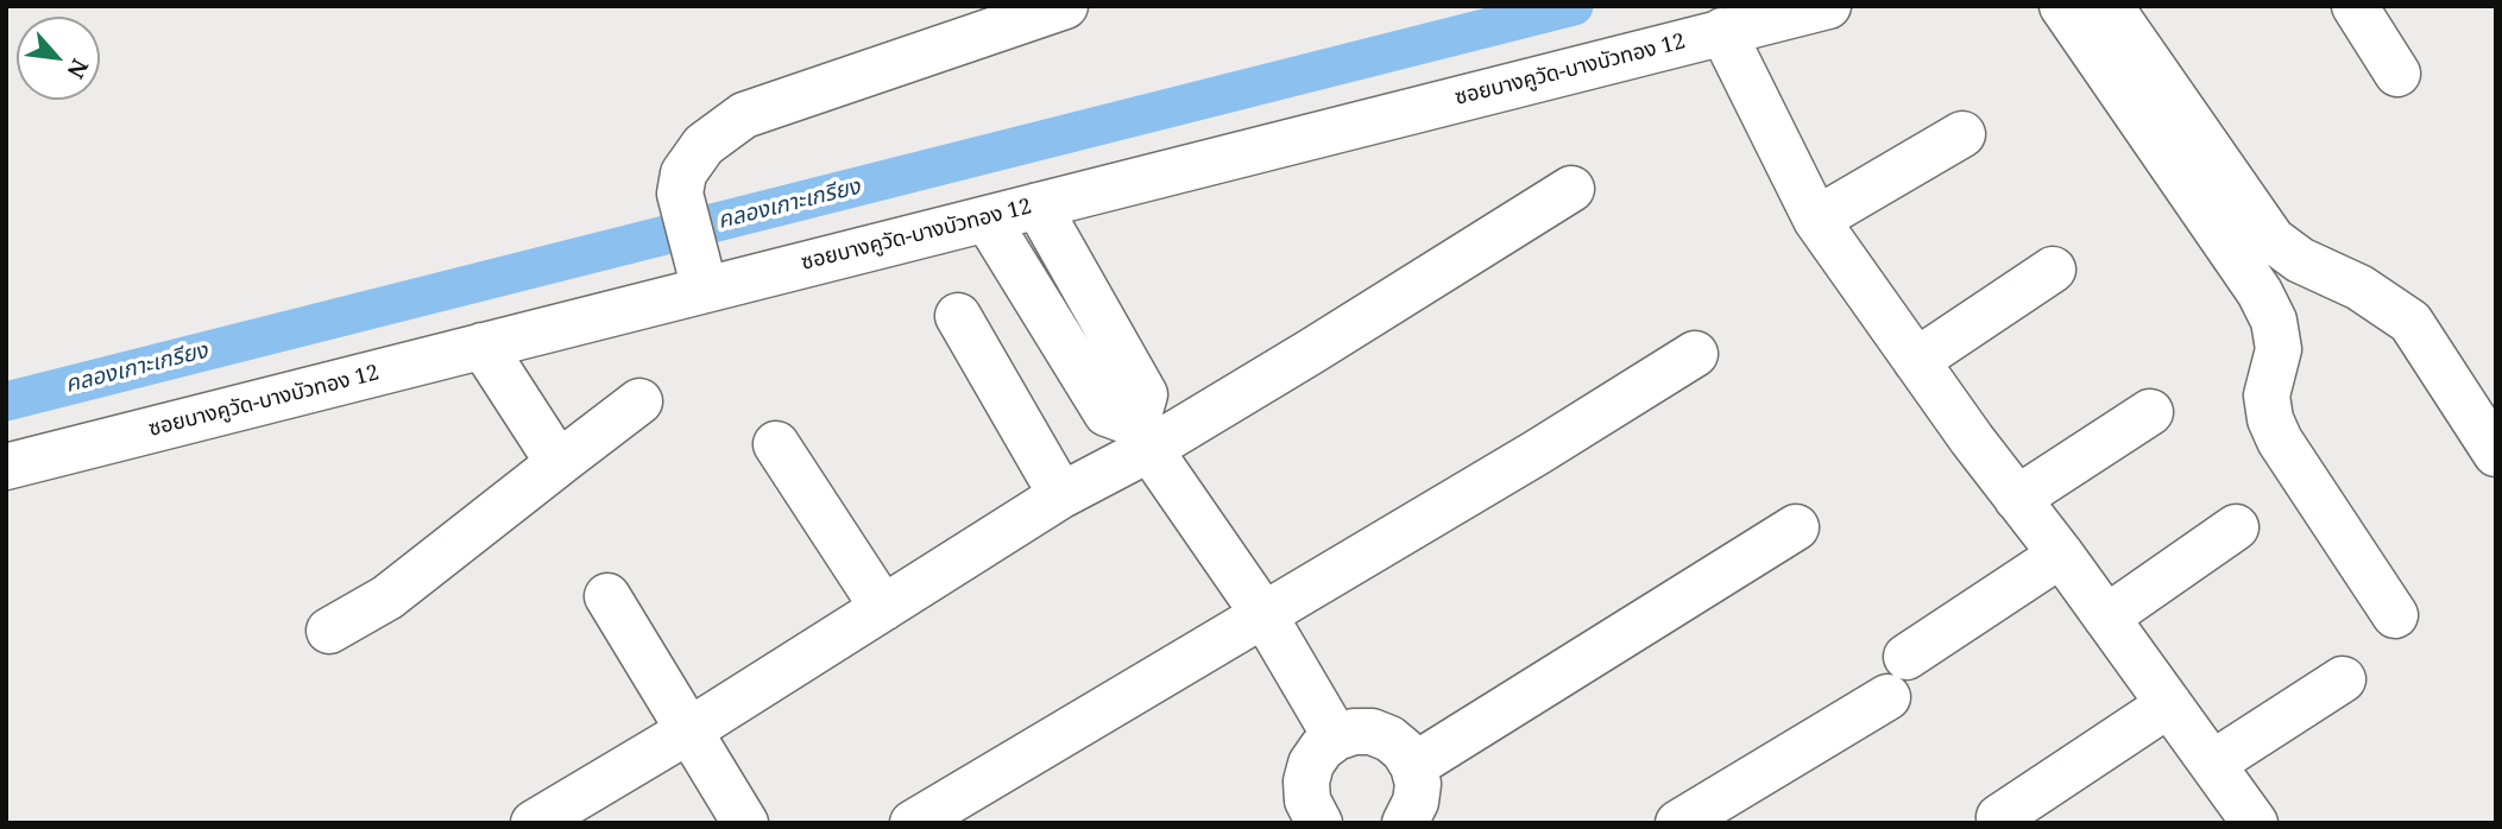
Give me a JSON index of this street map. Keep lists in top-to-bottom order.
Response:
{
  "streets": {
    "street": ["ซอยบางคูวัด-บางบัวทอง 12"]
  },
  "water": ["คลองเกาะเกรียง"],
  "north": "bottom right"
}
